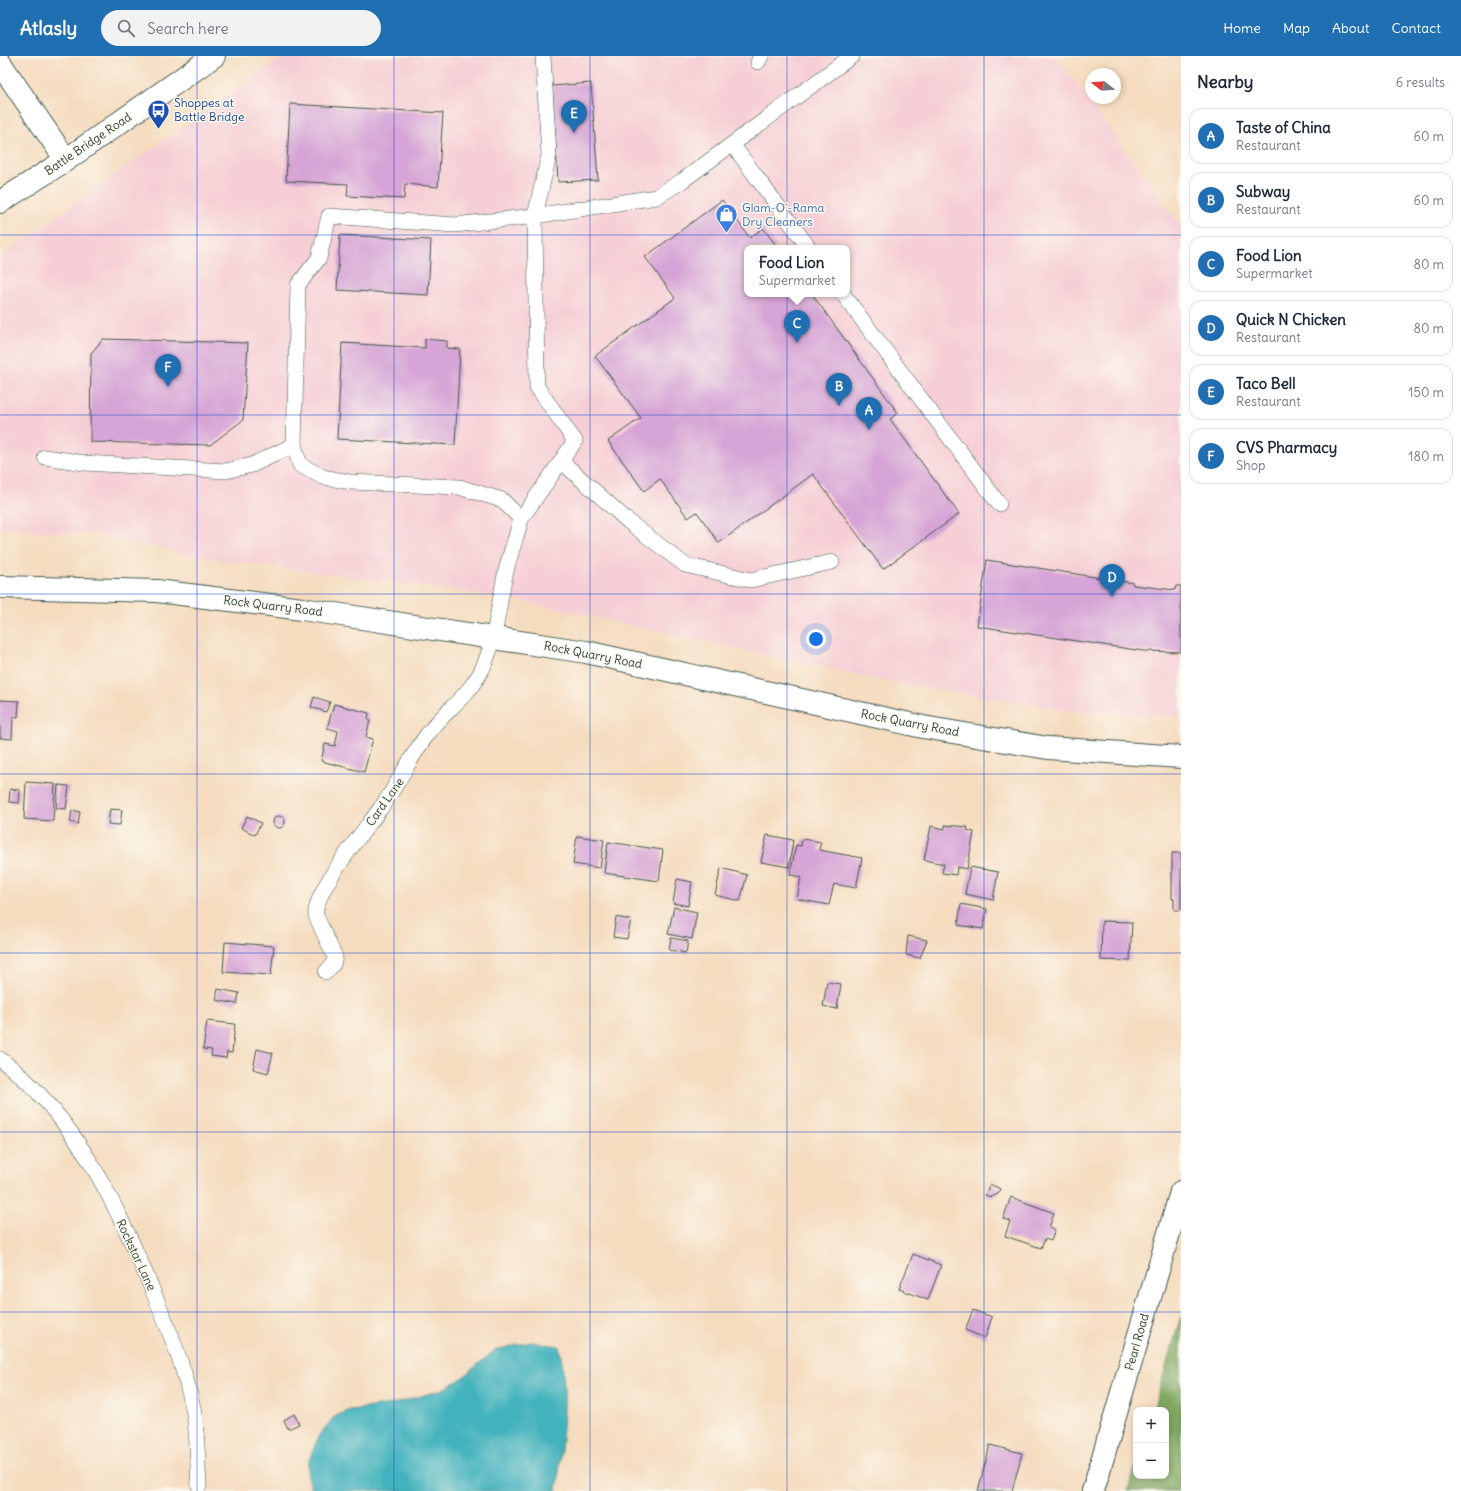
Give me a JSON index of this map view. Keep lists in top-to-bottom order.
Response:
{
  "streets": {
    "main road": ["Battle Bridge Road", "Rock Quarry Road", "Pearl Road"],
    "lane": ["Card Lane", "Rockstar Lane"]
  },
  "crossings": [
    ["Rock Quarry Road", "Card Lane"]
  ],
  "places": {
    "bus stop": ["Shoppes at Battle Bridge"],
    "shop": ["Glam-O'-Rama Dry Cleaners"]
  },
  "north": "left",
  "page": {
    "header": "Atlasly",
    "search": "Search here",
    "nav": [
      "Home",
      "Map",
      "About",
      "Contact"
    ],
    "heading": ["Nearby", "6 results"],
    "pins": [
      "E",
      "C",
      "F",
      "B",
      "A",
      "D"
    ],
    "list": [
      {
        "mark": "A",
        "name": "Taste of China",
        "note": "Restaurant",
        "value": "60 m"
      },
      {
        "mark": "B",
        "name": "Subway",
        "note": "Restaurant",
        "value": "60 m"
      },
      {
        "mark": "C",
        "name": "Food Lion",
        "note": "Supermarket",
        "value": "80 m"
      },
      {
        "mark": "D",
        "name": "Quick N Chicken",
        "note": "Restaurant",
        "value": "80 m"
      },
      {
        "mark": "E",
        "name": "Taco Bell",
        "note": "Restaurant",
        "value": "150 m"
      },
      {
        "mark": "F",
        "name": "CVS Pharmacy",
        "note": "Shop",
        "value": "180 m"
      }
    ],
    "popup": ["Food Lion", "Supermarket"],
    "map_buttons": ["+", "−"]
  }
}
